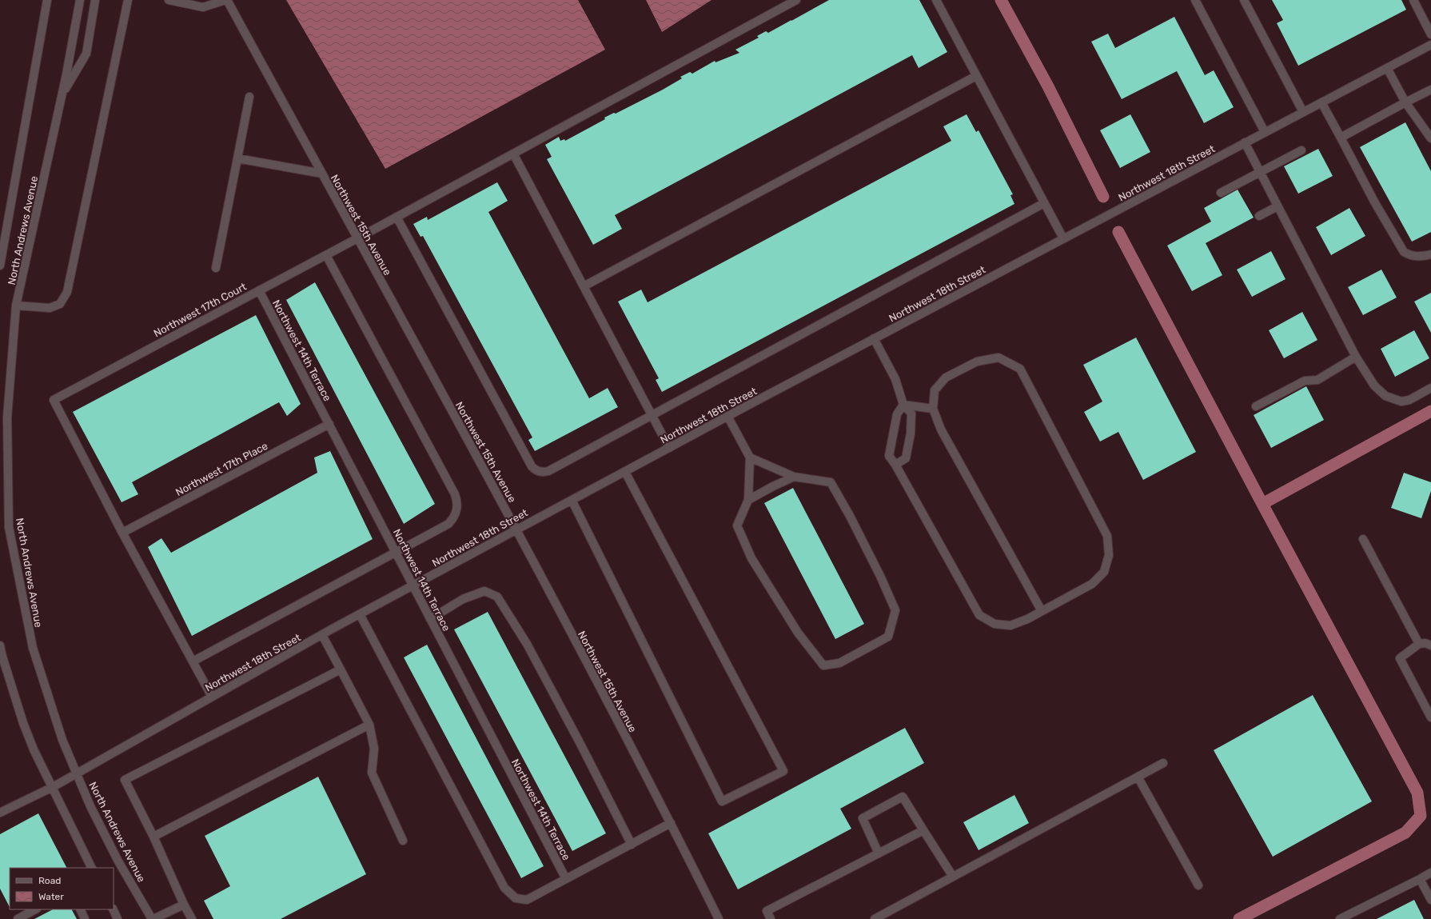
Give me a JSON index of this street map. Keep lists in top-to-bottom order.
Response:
{
  "streets": {
    "street": [
      "Northwest 18th Street",
      "Northwest 15th Avenue",
      "North Andrews Avenue",
      "Northwest 17th Court",
      "Northwest 14th Terrace",
      "Northwest 17th Place"
    ]
  },
  "crossings": [
    ["Northwest 18th Street", "Northwest 15th Avenue"],
    ["Northwest 18th Street", "North Andrews Avenue"],
    ["Northwest 18th Street", "Northwest 14th Terrace"],
    ["Northwest 15th Avenue", "Northwest 17th Court"],
    ["Northwest 17th Court", "Northwest 14th Terrace"],
    ["Northwest 17th Court", "Northwest 17th Place"],
    ["Northwest 14th Terrace", "Northwest 17th Place"]
  ],
  "legend": ["Road", "Water"]
}
